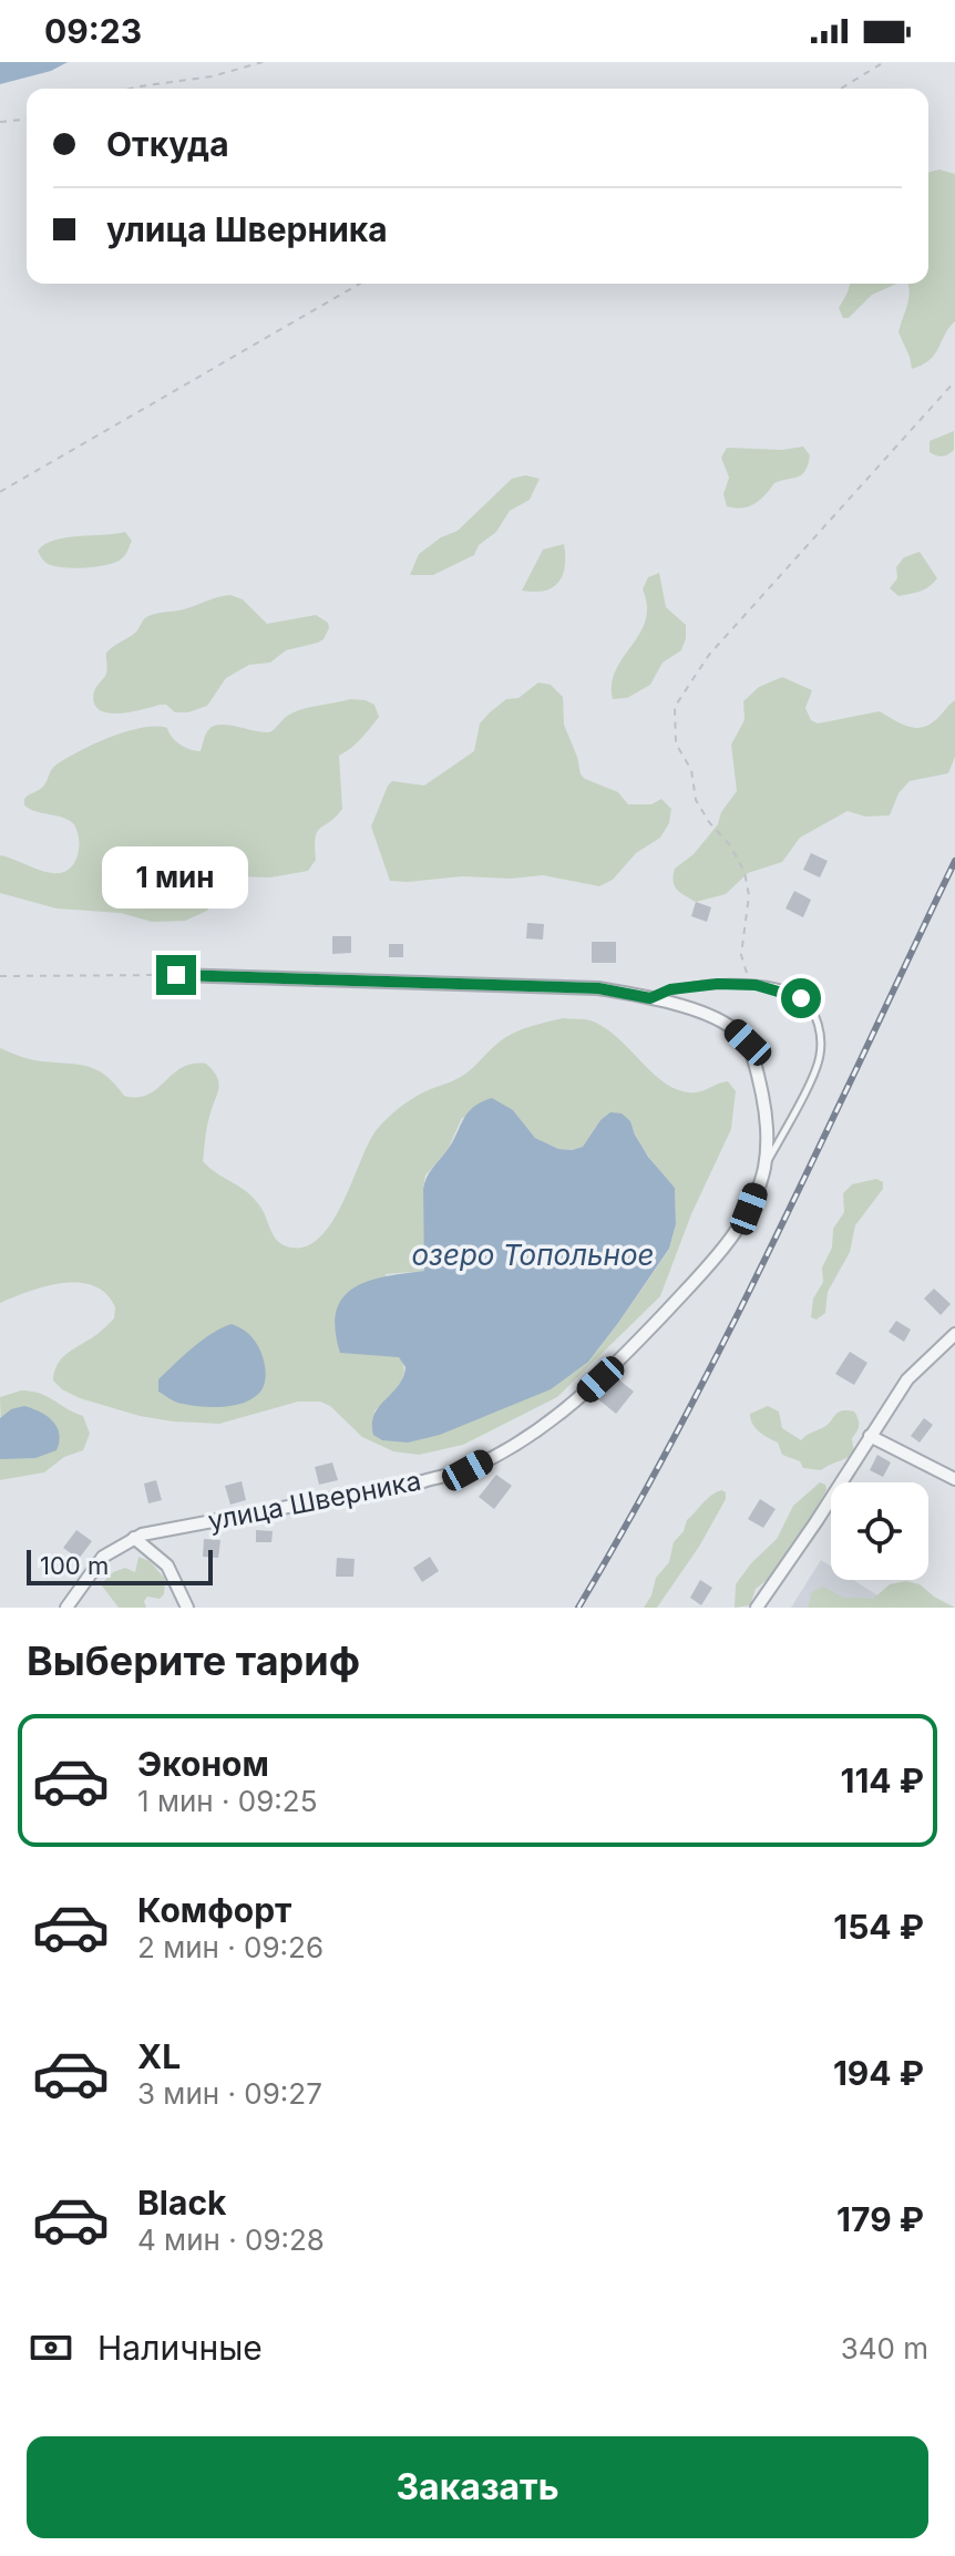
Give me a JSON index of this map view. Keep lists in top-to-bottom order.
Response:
{
  "streets": {
    "street": ["улица Шверника"]
  },
  "water": ["озеро Топольное"],
  "scale_bar": "100 m",
  "page": {
    "status": "09:23",
    "banner": ["Откуда", "улица Шверника"],
    "bubble": "1 мин",
    "scale": "100 m",
    "heading": "Выберите тариф",
    "list": [
      {
        "name": "Эконом",
        "note": "1 мин · 09:25",
        "value": "114 ₽"
      },
      {
        "name": "Комфорт",
        "note": "2 мин · 09:26",
        "value": "154 ₽"
      },
      {
        "name": "XL",
        "note": "3 мин · 09:27",
        "value": "194 ₽"
      },
      {
        "name": "Black",
        "note": "4 мин · 09:28",
        "value": "179 ₽"
      }
    ],
    "pay": ["Наличные", "340 m"],
    "buttons": "Заказать"
  }
}
